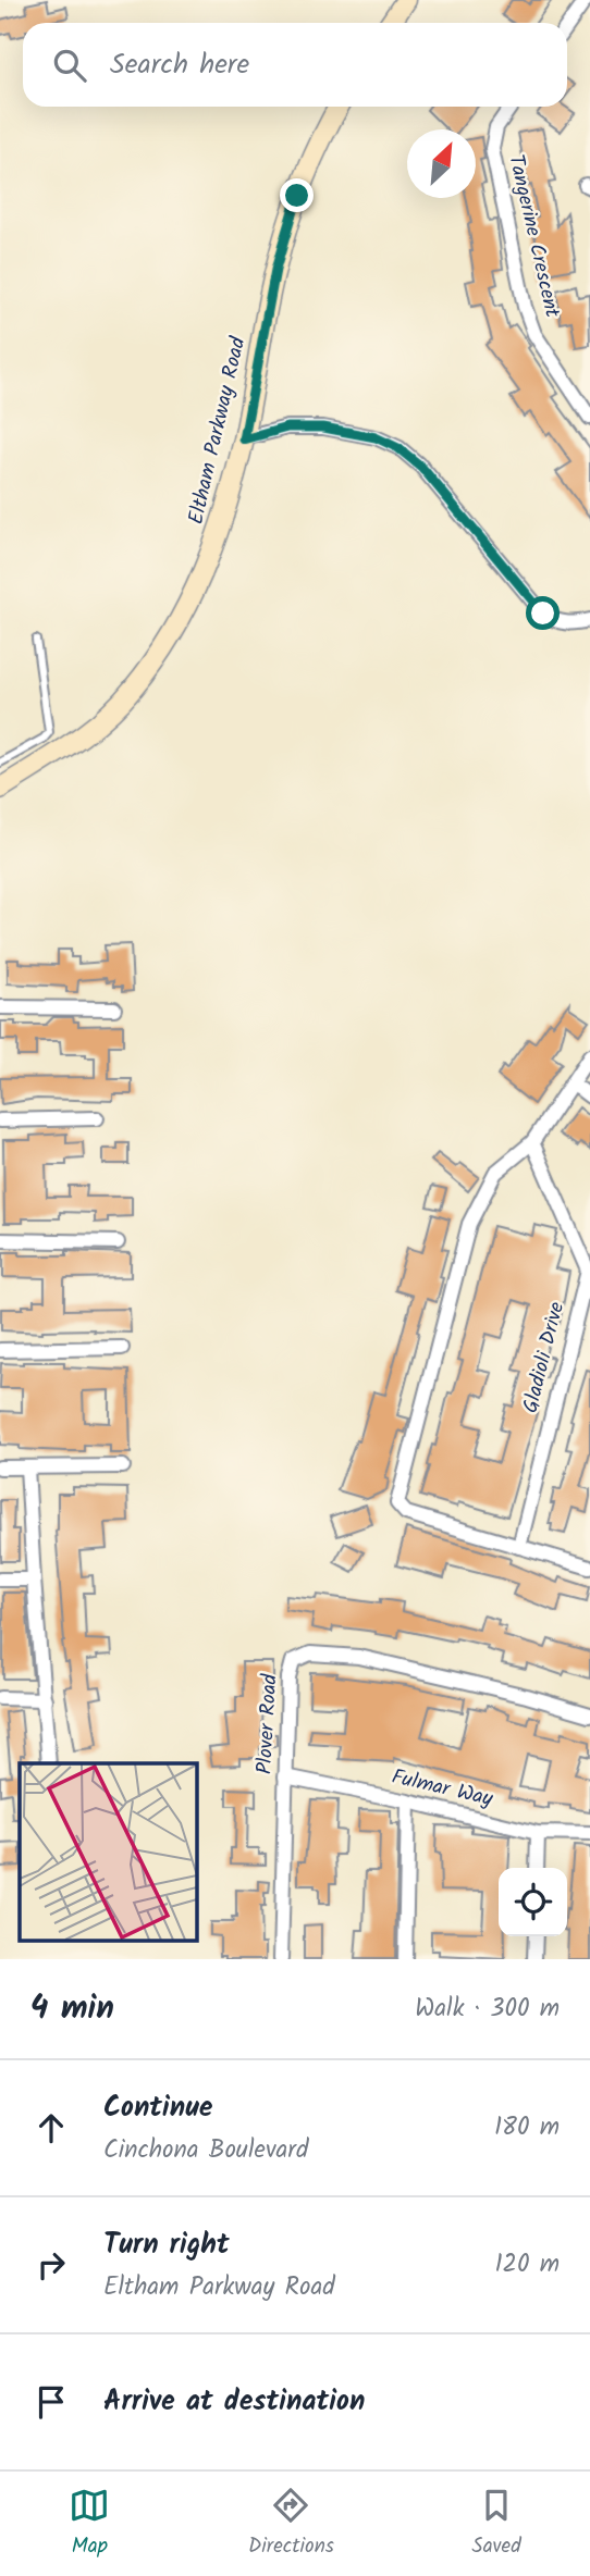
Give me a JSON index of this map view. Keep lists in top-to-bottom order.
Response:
{
  "streets": {
    "street": [
      "Tangerine Crescent",
      "Eltham Parkway Road",
      "Gladioli Drive",
      "Plover Road",
      "Fulmar Way"
    ]
  },
  "crossings": [
    ["Plover Road", "Fulmar Way"]
  ],
  "north": "top right",
  "page": {
    "search": "Search here",
    "heading": ["4 min", "Walk · 300 m"],
    "list": [
      ["Continue", "Cinchona Boulevard", "180 m"],
      ["Turn right", "Eltham Parkway Road", "120 m"],
      "Arrive at destination"
    ],
    "nav": ["Map", "Directions", "Saved"]
  }
}
